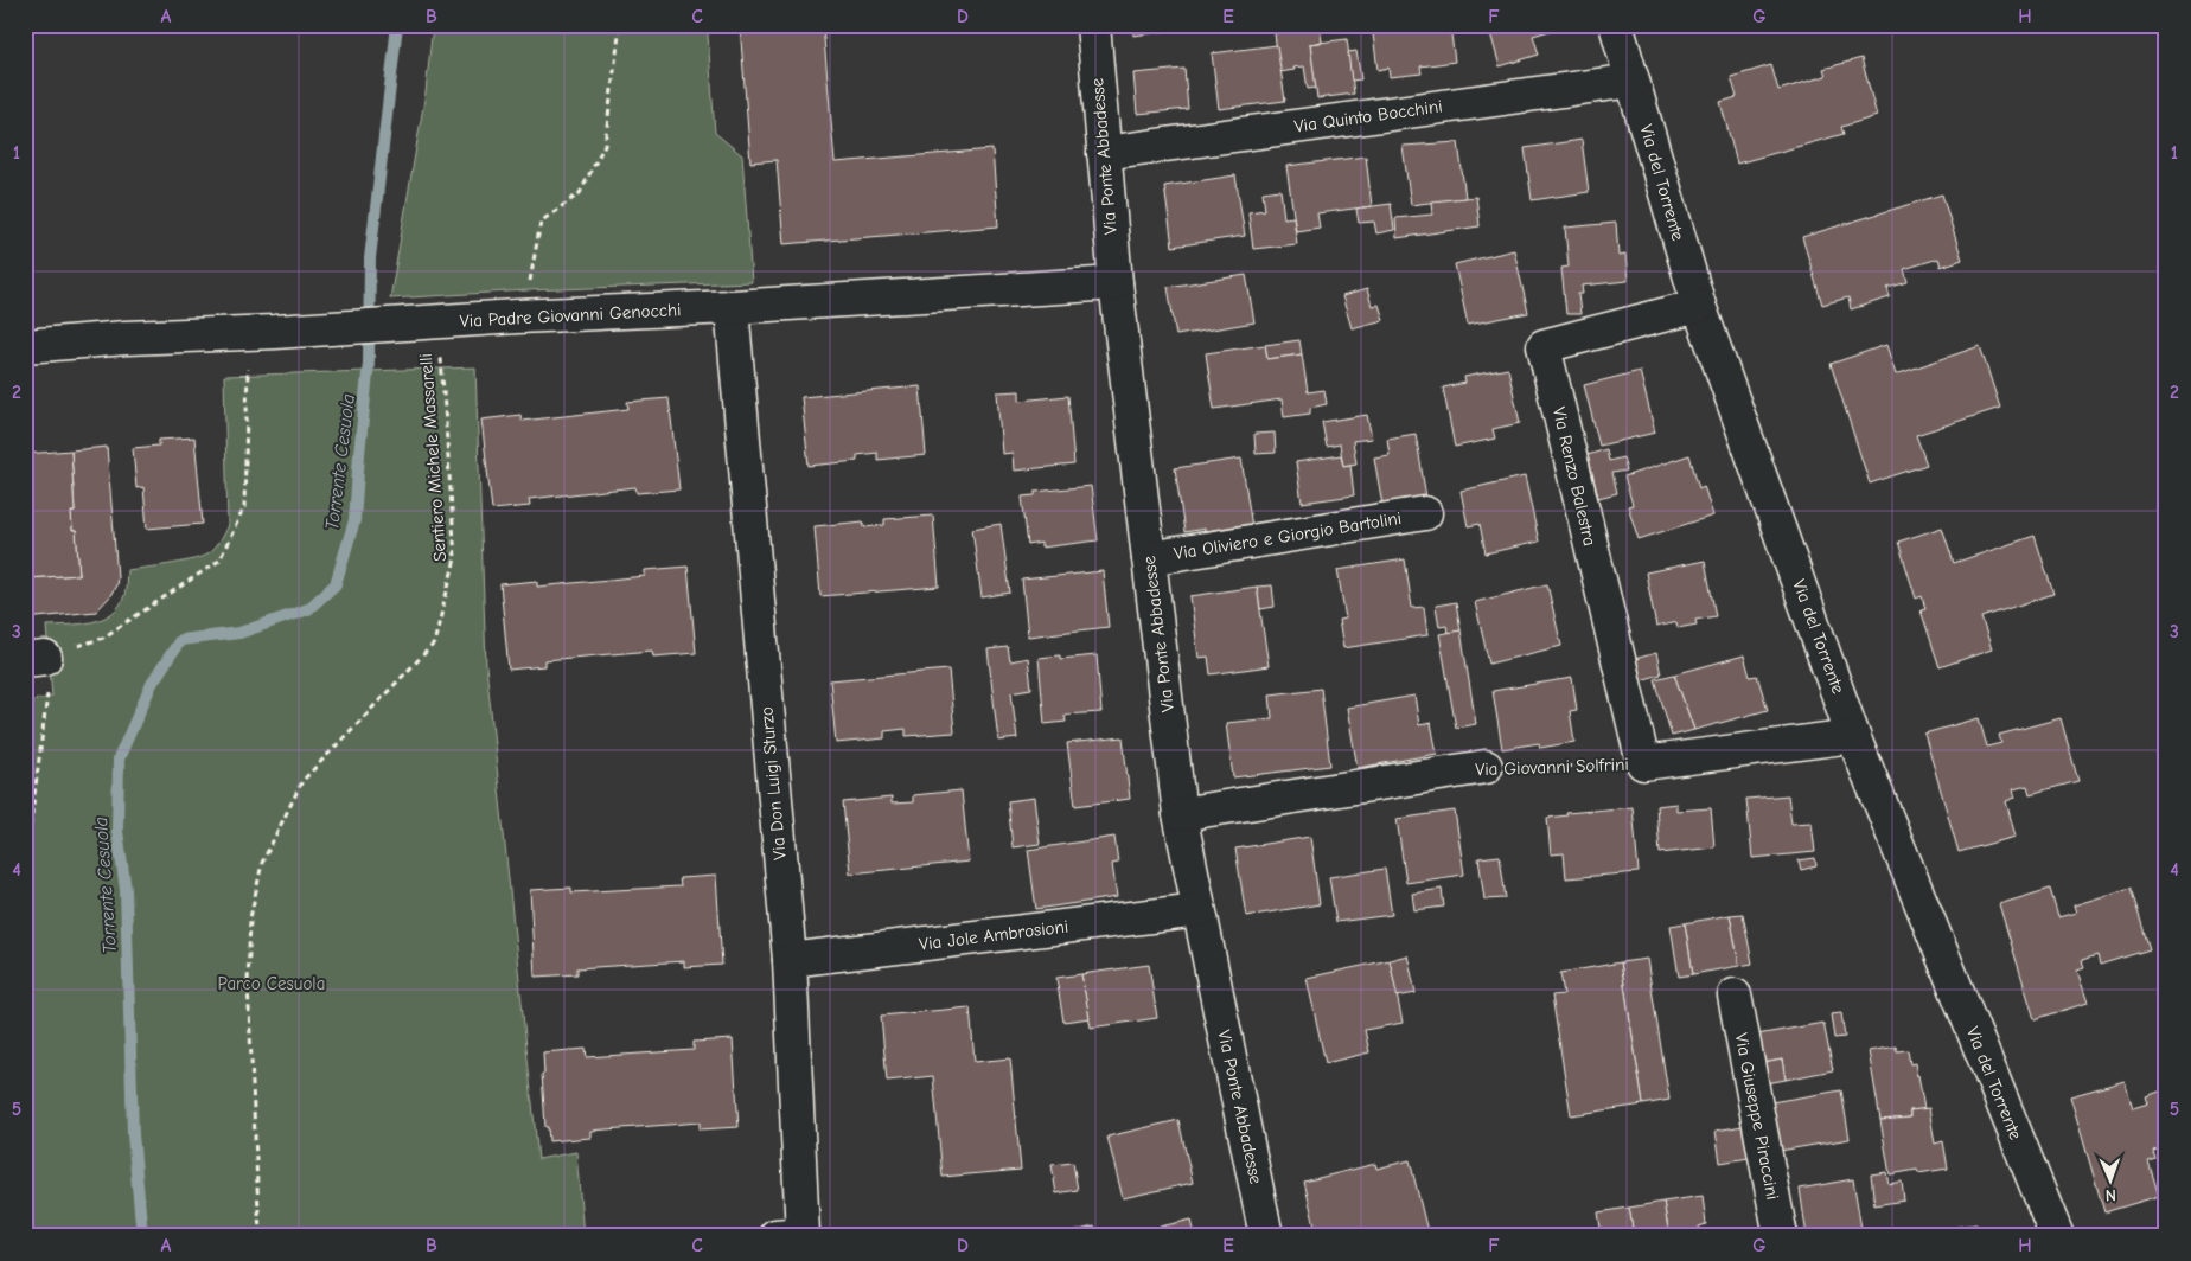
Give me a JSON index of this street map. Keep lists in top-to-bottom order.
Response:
{
  "streets": {
    "street": [
      "Via Quinto Bocchini",
      "Via Ponte Abbadesse",
      "Via del Torrente",
      "Via Padre Giovanni Genocchi",
      "Via Renzo Balestra",
      "Via Oliviero e Giorgio Bartolini",
      "Via Giovanni Solfrini",
      "Via Don Luigi Sturzo",
      "Via Jole Ambrosioni",
      "Via Giuseppe Piraccini"
    ],
    "path": ["Sentiero Michele Massarelli"]
  },
  "crossings": [
    ["Via Quinto Bocchini", "Via Ponte Abbadesse"],
    ["Via Quinto Bocchini", "Via del Torrente"],
    ["Via Ponte Abbadesse", "Via Padre Giovanni Genocchi"],
    ["Via Ponte Abbadesse", "Via Oliviero e Giorgio Bartolini"],
    ["Via Ponte Abbadesse", "Via Giovanni Solfrini"],
    ["Via Ponte Abbadesse", "Via Jole Ambrosioni"],
    ["Via del Torrente", "Via Renzo Balestra"],
    ["Via del Torrente", "Via Giovanni Solfrini"],
    ["Via Padre Giovanni Genocchi", "Sentiero Michele Massarelli"],
    ["Via Padre Giovanni Genocchi", "Via Don Luigi Sturzo"],
    ["Via Renzo Balestra", "Via Giovanni Solfrini"],
    ["Via Don Luigi Sturzo", "Via Jole Ambrosioni"]
  ],
  "water": ["Torrente Cesuola"],
  "parks": ["Parco Cesuola"],
  "north": "bottom",
  "grid": {
    "columns": [
      "A",
      "B",
      "C",
      "D",
      "E",
      "F",
      "G",
      "H"
    ],
    "rows": [
      "1",
      "2",
      "3",
      "4",
      "5"
    ]
  }
}
